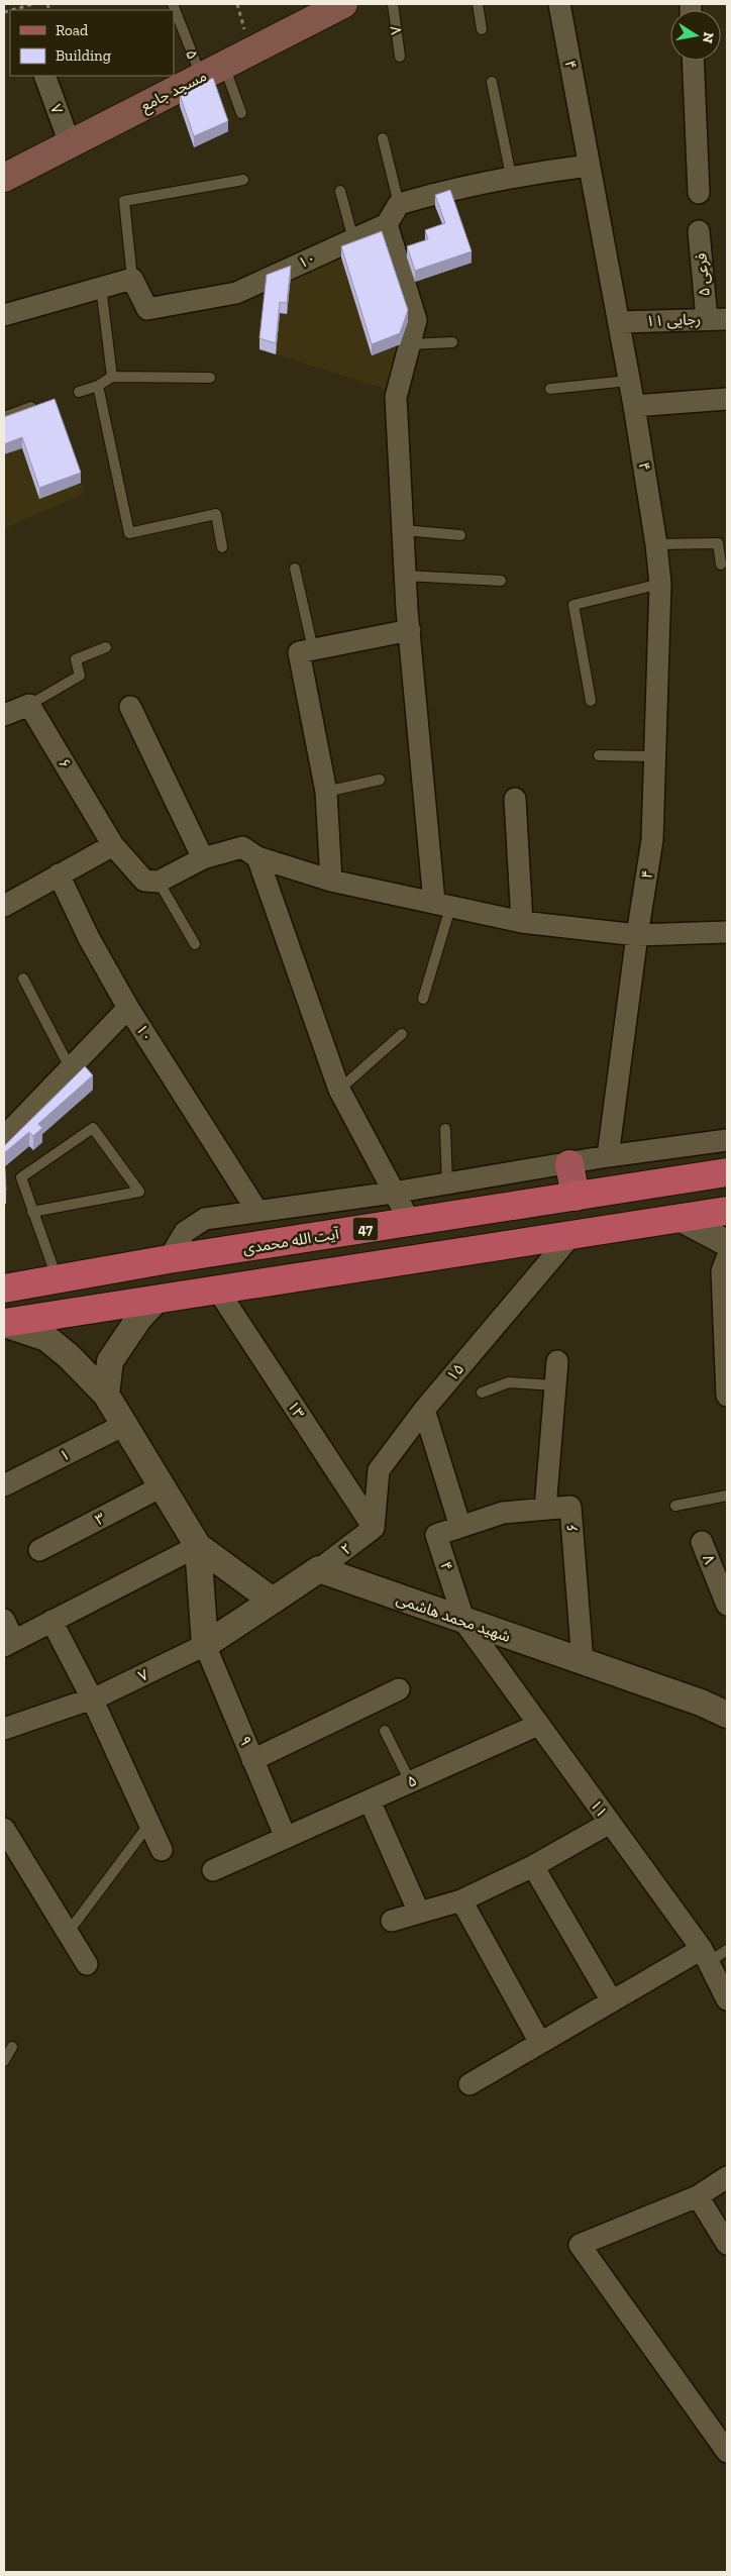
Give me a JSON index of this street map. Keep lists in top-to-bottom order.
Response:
{
  "streets": {
    "highway": ["47", "آیت الله محمدی"],
    "main road": ["مسجد جامع"],
    "street": [
      "۸",
      "۵",
      "۴",
      "۷",
      "۱۰",
      "فرعی ۵",
      "رجایی ۱۱",
      "۶",
      "۱۵",
      "۱۳",
      "۱",
      "۳",
      "۲",
      "شهید محمد هاشمی",
      "۹",
      "۱۱"
    ]
  },
  "crossings": [
    ["۵", "مسجد جامع"],
    ["۵", "۹"],
    ["۵", "۱۱"],
    ["۴", "رجایی ۱۱"],
    ["۴", "۶"],
    ["۴", "شهید محمد هاشمی"],
    ["۴", "۱۱"],
    ["مسجد جامع", "۷"],
    ["۷", "۹"],
    ["فرعی ۵", "رجایی ۱۱"],
    ["۶", "شهید محمد هاشمی"],
    ["۱۵", "۱۳"],
    ["۱۵", "۲"],
    ["۱۳", "۲"],
    ["۲", "شهید محمد هاشمی"],
    ["شهید محمد هاشمی", "۱۱"]
  ],
  "legend": ["Road", "Building"],
  "north": "right"
}
